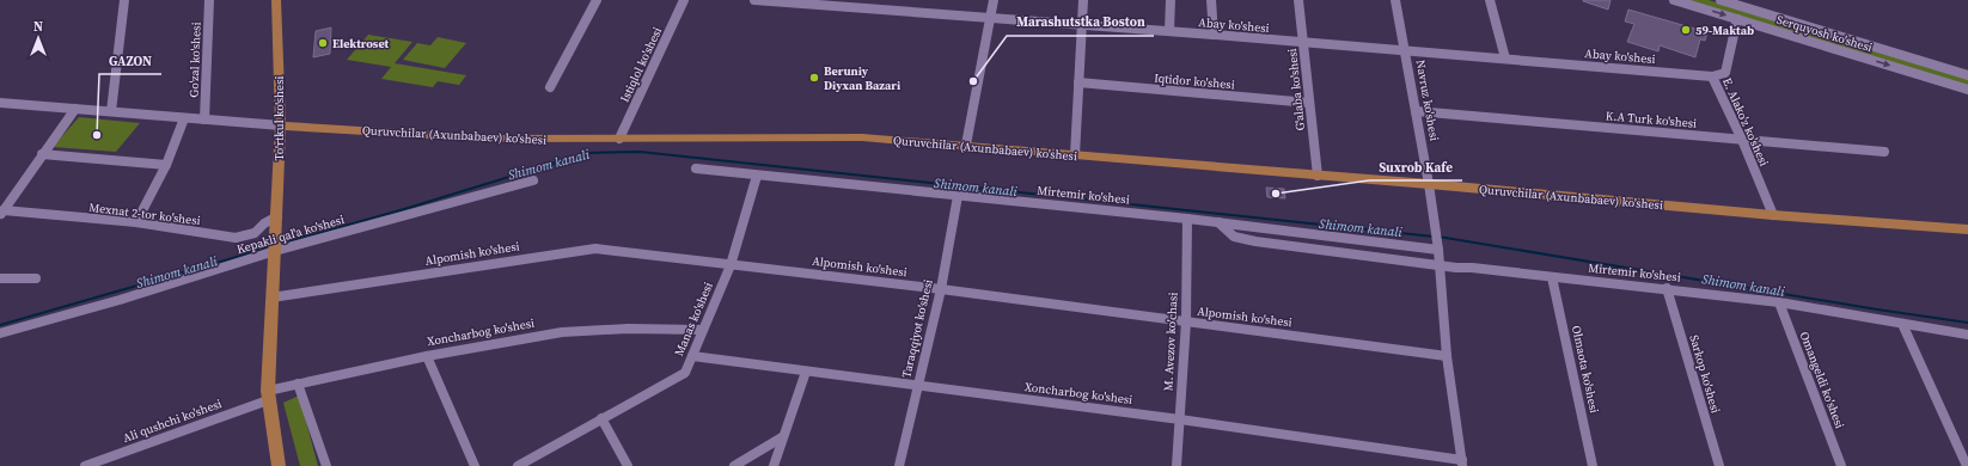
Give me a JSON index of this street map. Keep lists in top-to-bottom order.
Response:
{
  "streets": {
    "main road": ["To'rtkul ko'shesi", "Quruvchilar (Axunbabaev) ko'shesi"],
    "street": [
      "Abay ko'shesi",
      "Serquyosh ko'shesi",
      "Go'zal ko'shesi",
      "Istiqlol ko'shesi",
      "Iqtidor ko'shesi",
      "G'alaba ko'shesi",
      "Navruz ko'shesi",
      "K.A Turk ko'shesi",
      "E. Alako'z ko'shesi",
      "Mirtemir ko'shesi",
      "Mexnat 2-tor ko'shesi",
      "Kepakli qal'a ko'shesi",
      "Alpomish ko'shesi",
      "Manas ko'shesi",
      "Taraqqiyot ko'shesi",
      "Xoncharbog ko'shesi",
      "M. Avezov ko'chasi",
      "Olmaota ko'shesi",
      "Sarkop ko'shesi",
      "Omangeldi ko'shesi",
      "Ali qushchi ko'shesi"
    ]
  },
  "crossings": [
    ["Abay ko'shesi", "G'alaba ko'shesi"],
    ["Abay ko'shesi", "Navruz ko'shesi"],
    ["Abay ko'shesi", "E. Alako'z ko'shesi"],
    ["Serquyosh ko'shesi", "E. Alako'z ko'shesi"],
    ["Go'zal ko'shesi", "Quruvchilar (Axunbabaev) ko'shesi"],
    ["Istiqlol ko'shesi", "Quruvchilar (Axunbabaev) ko'shesi"],
    ["Iqtidor ko'shesi", "G'alaba ko'shesi"],
    ["G'alaba ko'shesi", "Quruvchilar (Axunbabaev) ko'shesi"],
    ["Navruz ko'shesi", "K.A Turk ko'shesi"],
    ["Navruz ko'shesi", "Quruvchilar (Axunbabaev) ko'shesi"],
    ["Navruz ko'shesi", "Mirtemir ko'shesi"],
    ["To'rtkul ko'shesi", "Quruvchilar (Axunbabaev) ko'shesi"],
    ["To'rtkul ko'shesi", "Mexnat 2-tor ko'shesi"],
    ["To'rtkul ko'shesi", "Kepakli qal'a ko'shesi"],
    ["To'rtkul ko'shesi", "Alpomish ko'shesi"],
    ["To'rtkul ko'shesi", "Xoncharbog ko'shesi"],
    ["To'rtkul ko'shesi", "Ali qushchi ko'shesi"],
    ["K.A Turk ko'shesi", "E. Alako'z ko'shesi"],
    ["E. Alako'z ko'shesi", "Quruvchilar (Axunbabaev) ko'shesi"],
    ["Mirtemir ko'shesi", "Manas ko'shesi"],
    ["Mirtemir ko'shesi", "Taraqqiyot ko'shesi"],
    ["Mirtemir ko'shesi", "M. Avezov ko'chasi"],
    ["Mirtemir ko'shesi", "Olmaota ko'shesi"],
    ["Mirtemir ko'shesi", "Sarkop ko'shesi"],
    ["Mirtemir ko'shesi", "Omangeldi ko'shesi"],
    ["Alpomish ko'shesi", "Manas ko'shesi"],
    ["Alpomish ko'shesi", "Taraqqiyot ko'shesi"],
    ["Alpomish ko'shesi", "M. Avezov ko'chasi"],
    ["Manas ko'shesi", "Xoncharbog ko'shesi"],
    ["Taraqqiyot ko'shesi", "Xoncharbog ko'shesi"],
    ["Xoncharbog ko'shesi", "M. Avezov ko'chasi"],
    ["Xoncharbog ko'shesi", "Ali qushchi ko'shesi"]
  ],
  "water": ["Shimom kanali"],
  "places": [
    "59-Maktab",
    "Elektroset",
    "Beruniy Diyxan Bazari",
    "Marashutstka Boston",
    "GAZON",
    "Suxrob Kafe"
  ],
  "north": "top"
}
